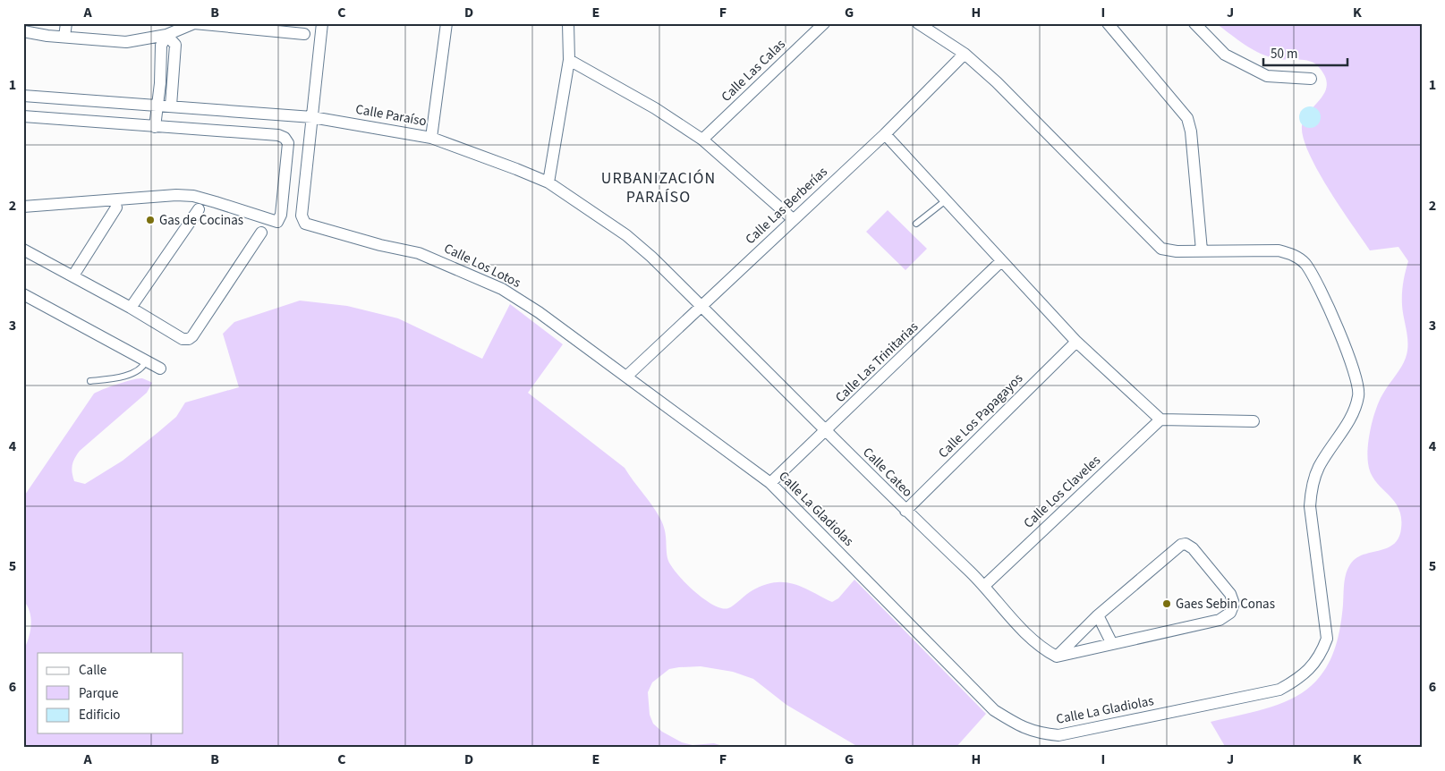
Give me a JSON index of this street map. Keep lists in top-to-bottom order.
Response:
{
  "streets": {
    "street": [
      "Calle Las Calas",
      "Calle Paraíso",
      "Calle Las Berberías",
      "Calle Los Lotos",
      "Calle Las Trinitarias",
      "Calle Los Papagayos",
      "Calle Cateo",
      "Calle Los Claveles",
      "Calle La Gladiolas"
    ]
  },
  "crossings": [
    ["Calle Paraíso", "Calle Las Berberías"],
    ["Calle Paraíso", "Calle Los Lotos"],
    ["Calle Paraíso", "Calle Cateo"],
    ["Calle Las Berberías", "Calle Los Lotos"],
    ["Calle Las Berberías", "Calle Cateo"],
    ["Calle Las Berberías", "Calle La Gladiolas"],
    ["Calle Los Lotos", "Calle La Gladiolas"],
    ["Calle Las Trinitarias", "Calle Cateo"],
    ["Calle Las Trinitarias", "Calle La Gladiolas"],
    ["Calle Los Papagayos", "Calle Cateo"],
    ["Calle Cateo", "Calle Los Claveles"]
  ],
  "districts": ["URBANIZACIÓN PARAÍSO"],
  "places": ["Gas de Cocinas", "Gaes Sebin Conas"],
  "legend": ["Calle", "Parque", "Edificio"],
  "scale_bar": "50 m",
  "grid": {
    "columns": [
      "A",
      "B",
      "C",
      "D",
      "E",
      "F",
      "G",
      "H",
      "I",
      "J",
      "K"
    ],
    "rows": [
      "1",
      "2",
      "3",
      "4",
      "5",
      "6"
    ]
  }
}
